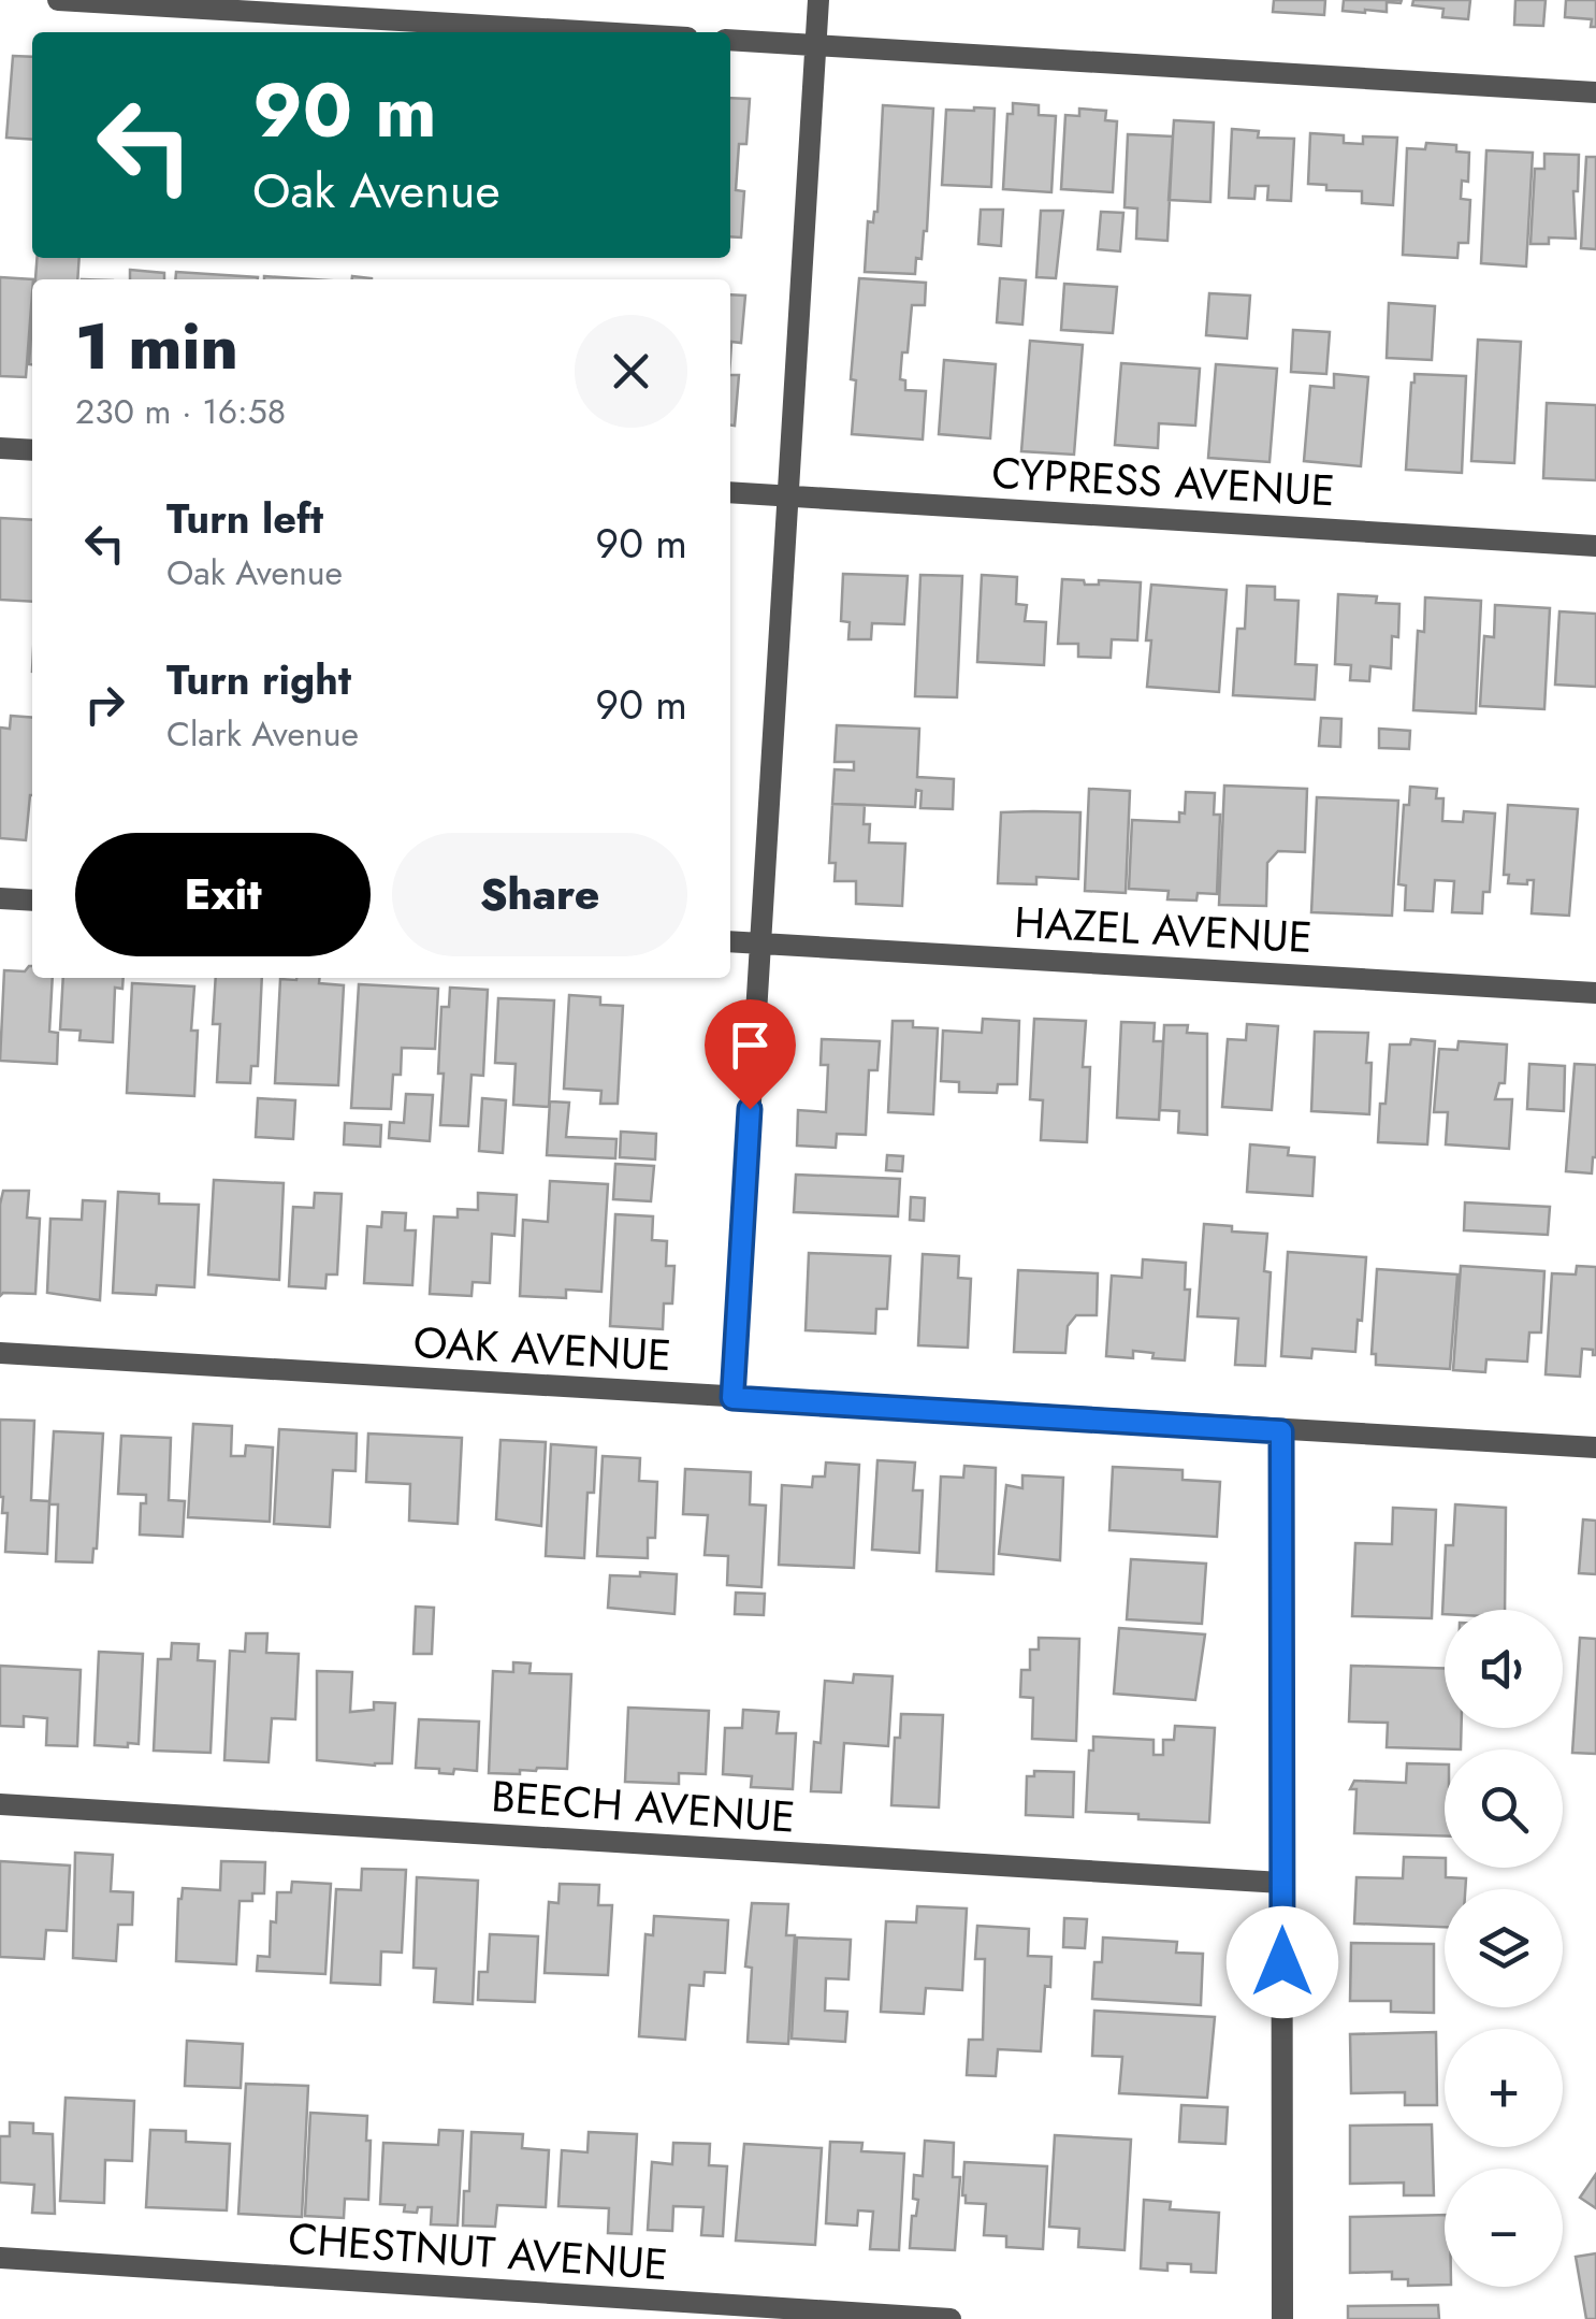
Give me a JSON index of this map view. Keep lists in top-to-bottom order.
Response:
{
  "streets": {
    "street": [
      "CYPRESS AVENUE",
      "HAZEL AVENUE",
      "OAK AVENUE",
      "BEECH AVENUE",
      "CHESTNUT AVENUE"
    ]
  },
  "page": {
    "turn": ["90 m", "Oak Avenue"],
    "heading": ["1 min", "230 m · 16:58"],
    "list": [
      {
        "name": "Turn left",
        "note": "Oak Avenue",
        "value": "90 m"
      },
      {
        "name": "Turn right",
        "note": "Clark Avenue",
        "value": "90 m"
      }
    ],
    "buttons": ["Exit", "Share"],
    "map_buttons": ["+", "−"]
  }
}
